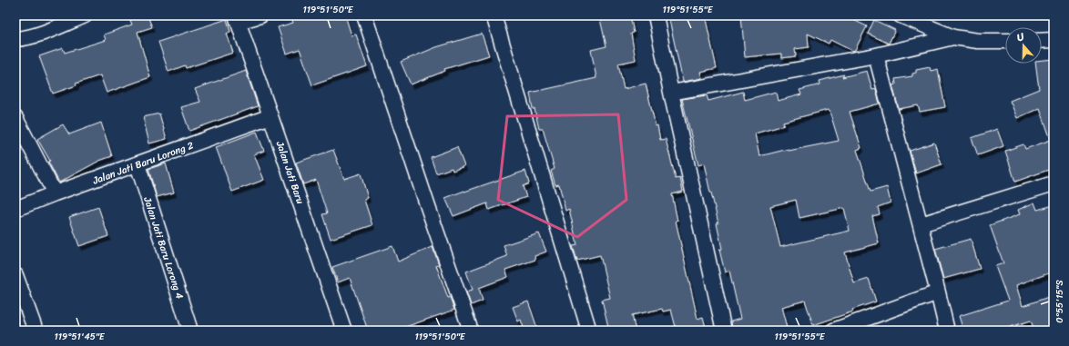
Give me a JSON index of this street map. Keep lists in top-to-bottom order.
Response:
{
  "streets": {
    "street": ["Jalan Jati Baru Lorong 2", "Jalan Jati Baru", "Jalan Jati Baru Lorong 4"]
  },
  "crossings": [
    ["Jalan Jati Baru Lorong 2", "Jalan Jati Baru"],
    ["Jalan Jati Baru Lorong 2", "Jalan Jati Baru Lorong 4"]
  ],
  "north": "top",
  "coordinates": [
    "119°51'50\"E",
    "119°51'55\"E",
    "0°55'15\"S",
    "119°51'45\"E"
  ]
}
